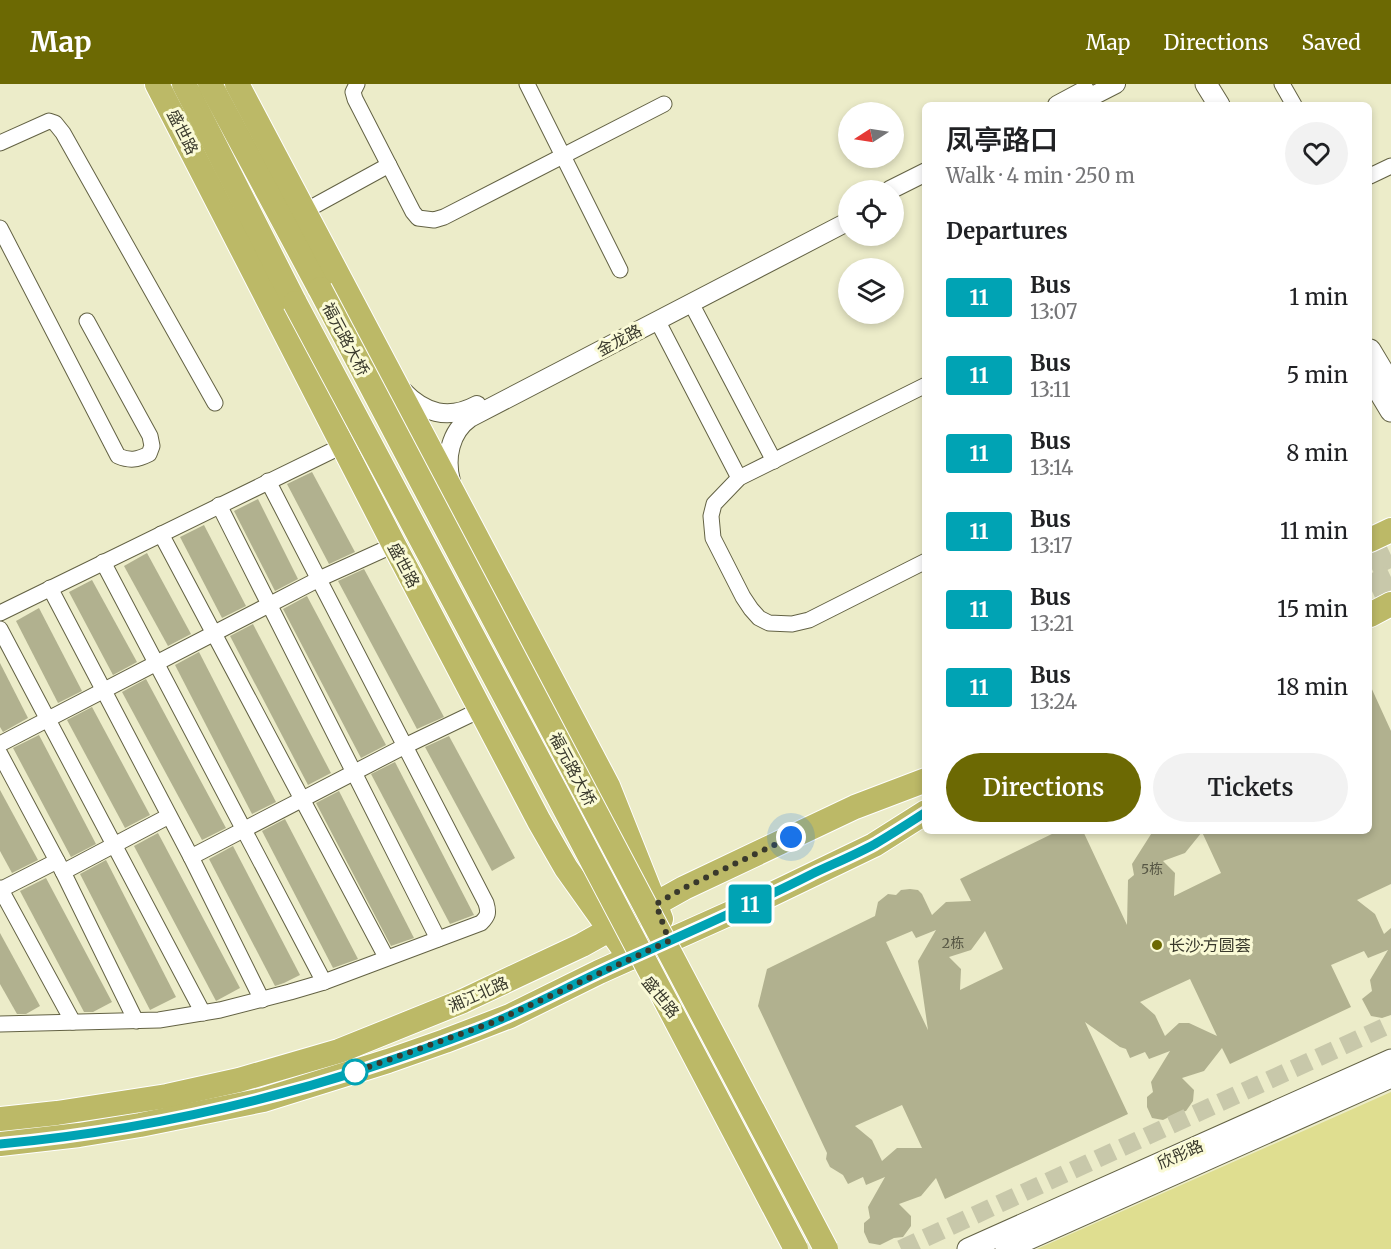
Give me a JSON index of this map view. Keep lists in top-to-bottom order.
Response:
{
  "streets": {
    "main road": [
      "盛世路",
      "福元路大桥",
      "湘江北路",
      "欣彤路"
    ],
    "street": ["金龙路"]
  },
  "crossings": [
    ["盛世路", "金龙路"],
    ["盛世路", "湘江北路"]
  ],
  "places": ["长沙·方圆荟"],
  "lines": ["bus line 11"],
  "house_numbers": ["5栋", "2栋"],
  "north": "left",
  "page": {
    "header": "Map",
    "nav": ["Map", "Directions", "Saved"],
    "on_map": "11",
    "heading": [
      ["凤亭路口", "Walk · 4 min · 250 m"],
      "Departures"
    ],
    "list": [
      {
        "mark": "11",
        "name": "Bus",
        "note": "13:07",
        "value": "1 min"
      },
      {
        "mark": "11",
        "name": "Bus",
        "note": "13:11",
        "value": "5 min"
      },
      {
        "mark": "11",
        "name": "Bus",
        "note": "13:14",
        "value": "8 min"
      },
      {
        "mark": "11",
        "name": "Bus",
        "note": "13:17",
        "value": "11 min"
      },
      {
        "mark": "11",
        "name": "Bus",
        "note": "13:21",
        "value": "15 min"
      },
      {
        "mark": "11",
        "name": "Bus",
        "note": "13:24",
        "value": "18 min"
      }
    ],
    "buttons": ["Directions", "Tickets"]
  }
}
